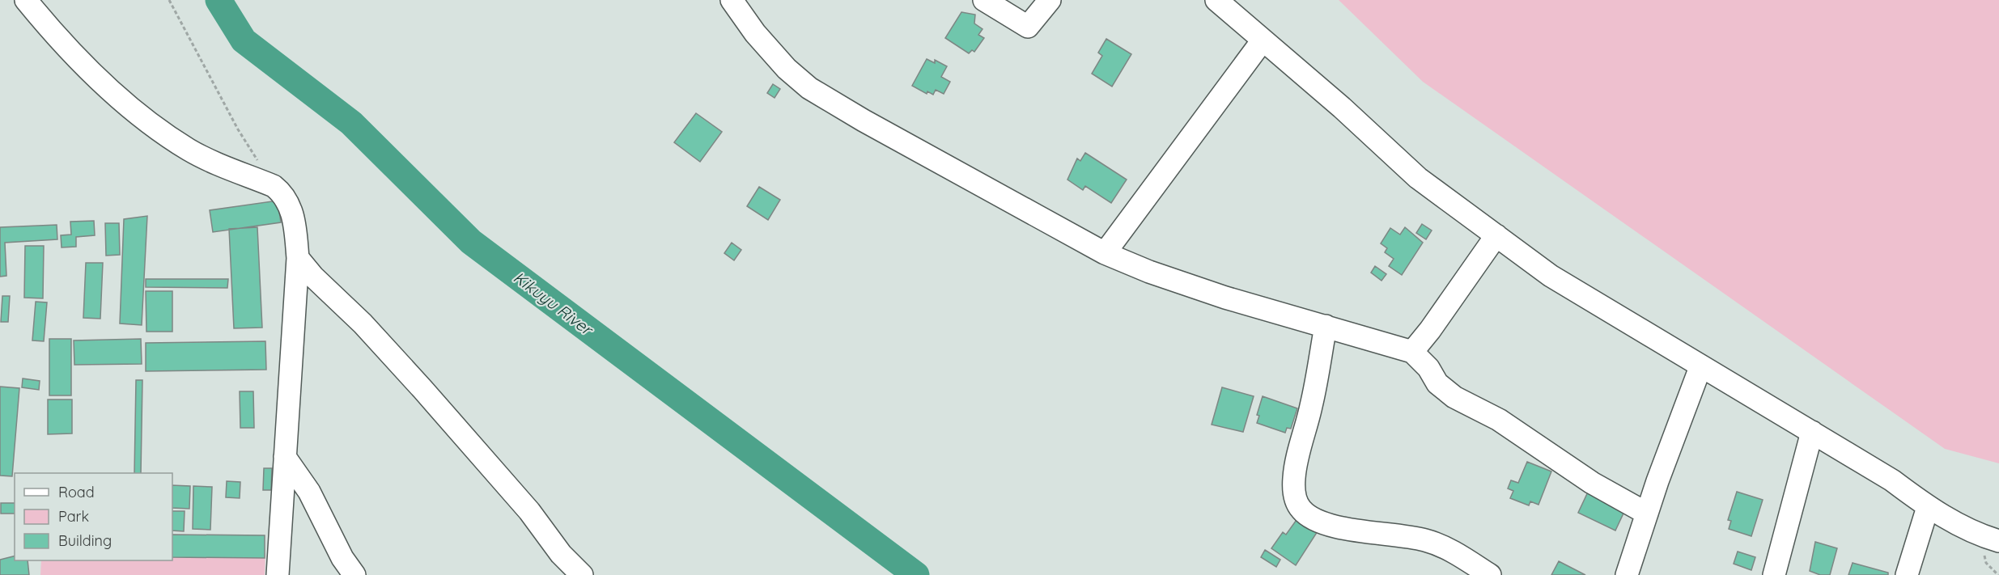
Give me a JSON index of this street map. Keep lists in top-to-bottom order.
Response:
{
  "water": ["Kikuyu River"],
  "legend": ["Road", "Park", "Building"]
}
